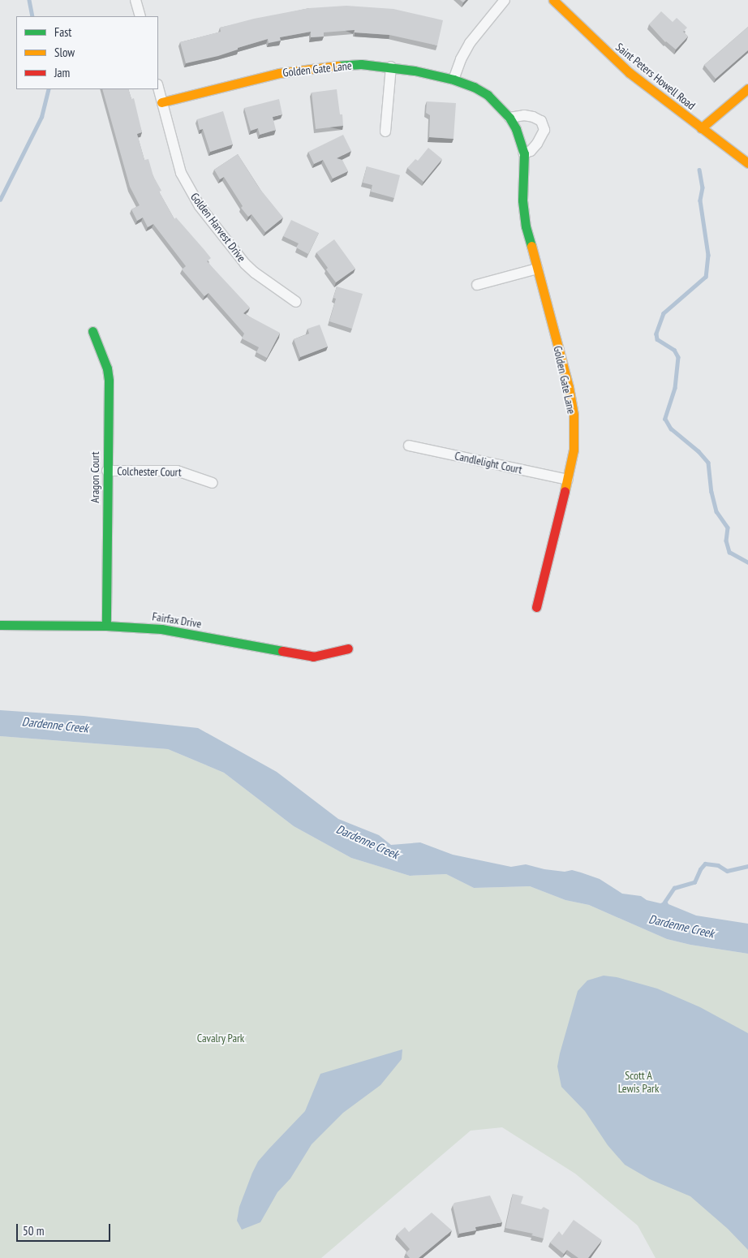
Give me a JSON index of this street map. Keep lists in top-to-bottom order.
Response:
{
  "streets": {
    "street": [
      "Golden Gate Lane",
      "Saint Peters Howell Road",
      "Golden Harvest Drive",
      "Candlelight Court",
      "Colchester Court",
      "Aragon Court",
      "Fairfax Drive"
    ]
  },
  "crossings": [
    ["Golden Gate Lane", "Golden Harvest Drive"],
    ["Golden Gate Lane", "Candlelight Court"],
    ["Colchester Court", "Aragon Court"],
    ["Aragon Court", "Fairfax Drive"]
  ],
  "water": ["Dardenne Creek"],
  "parks": ["Cavalry Park", "Scott A Lewis Park"],
  "legend": ["Fast", "Slow", "Jam"],
  "scale_bar": "50 m"
}
